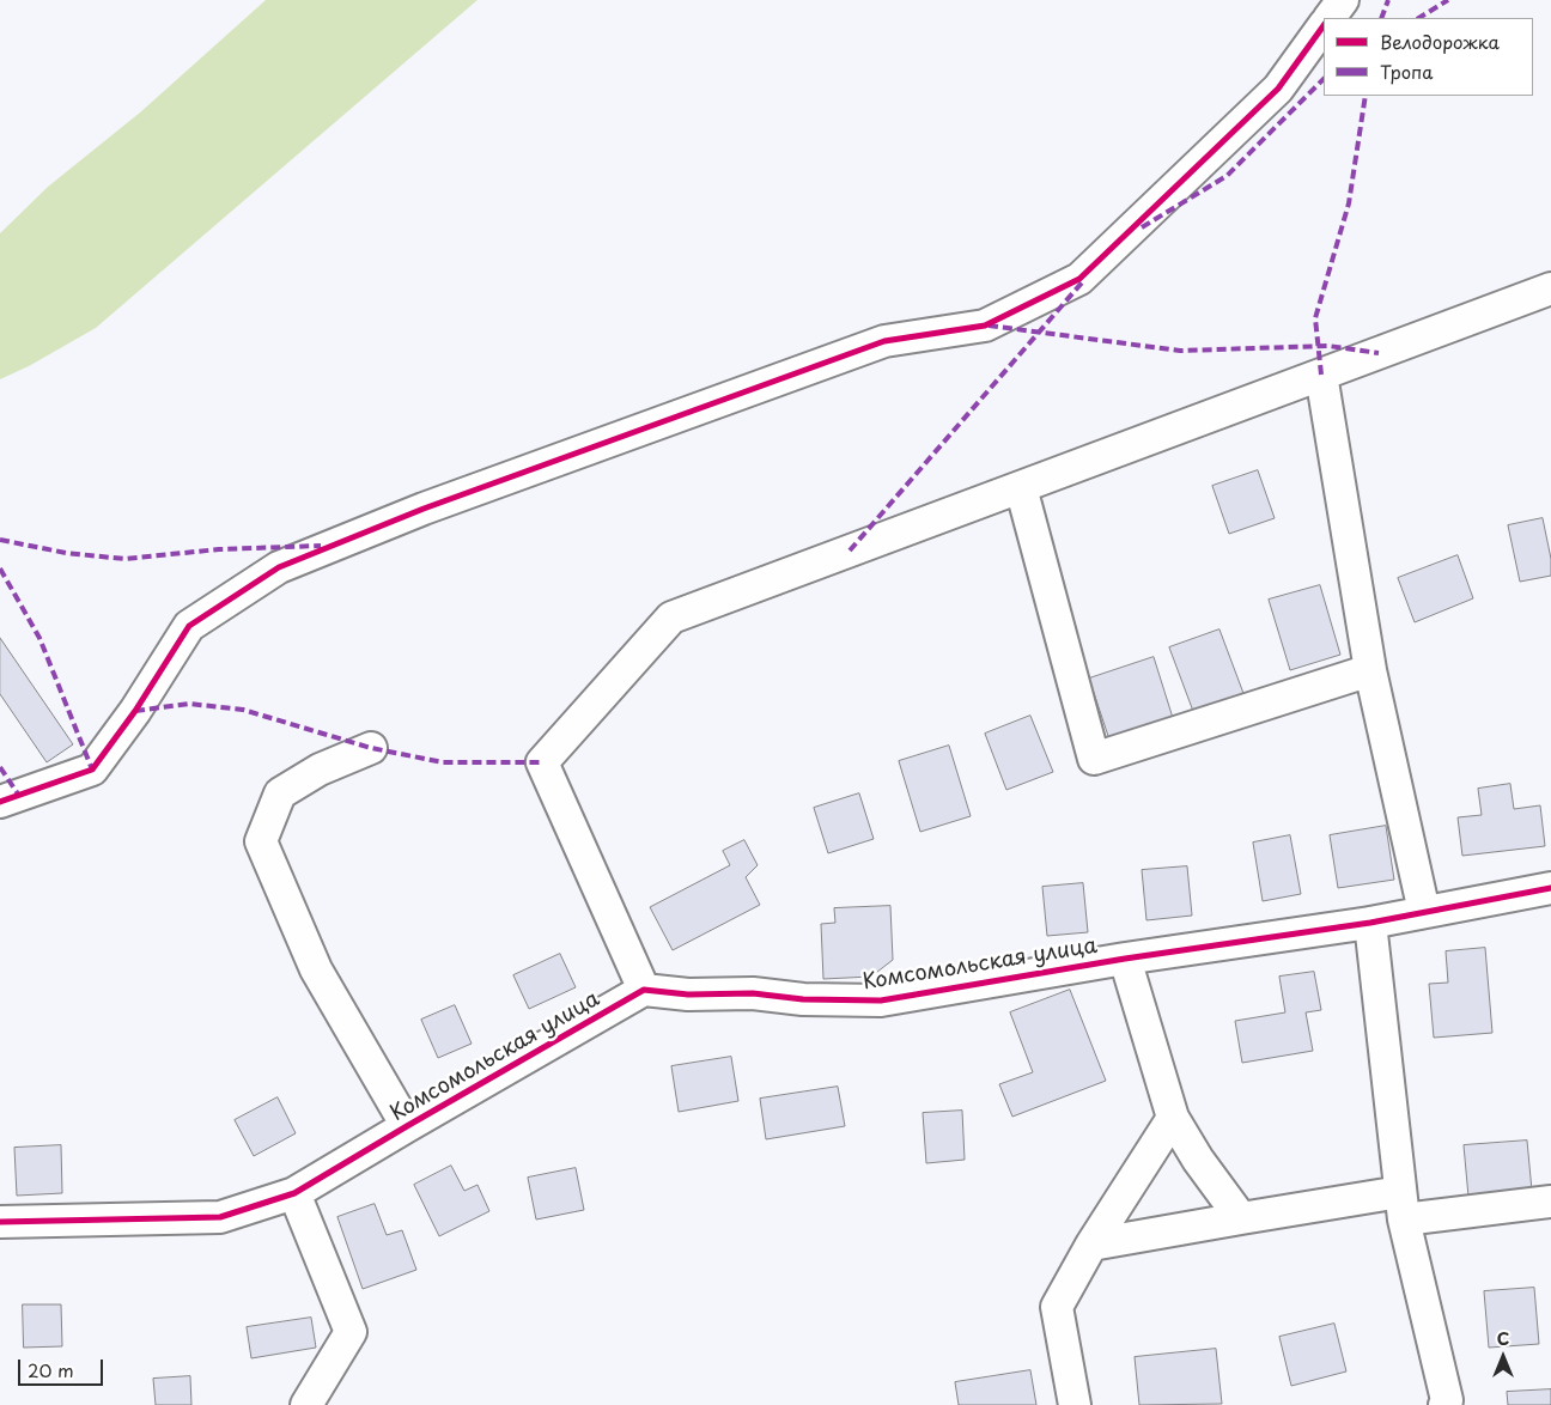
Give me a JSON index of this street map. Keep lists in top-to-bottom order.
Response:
{
  "streets": {
    "street": ["Комсомольская улица"]
  },
  "legend": ["Велодорожка", "Тропа"],
  "scale_bar": "20 m",
  "north": "top"
}
